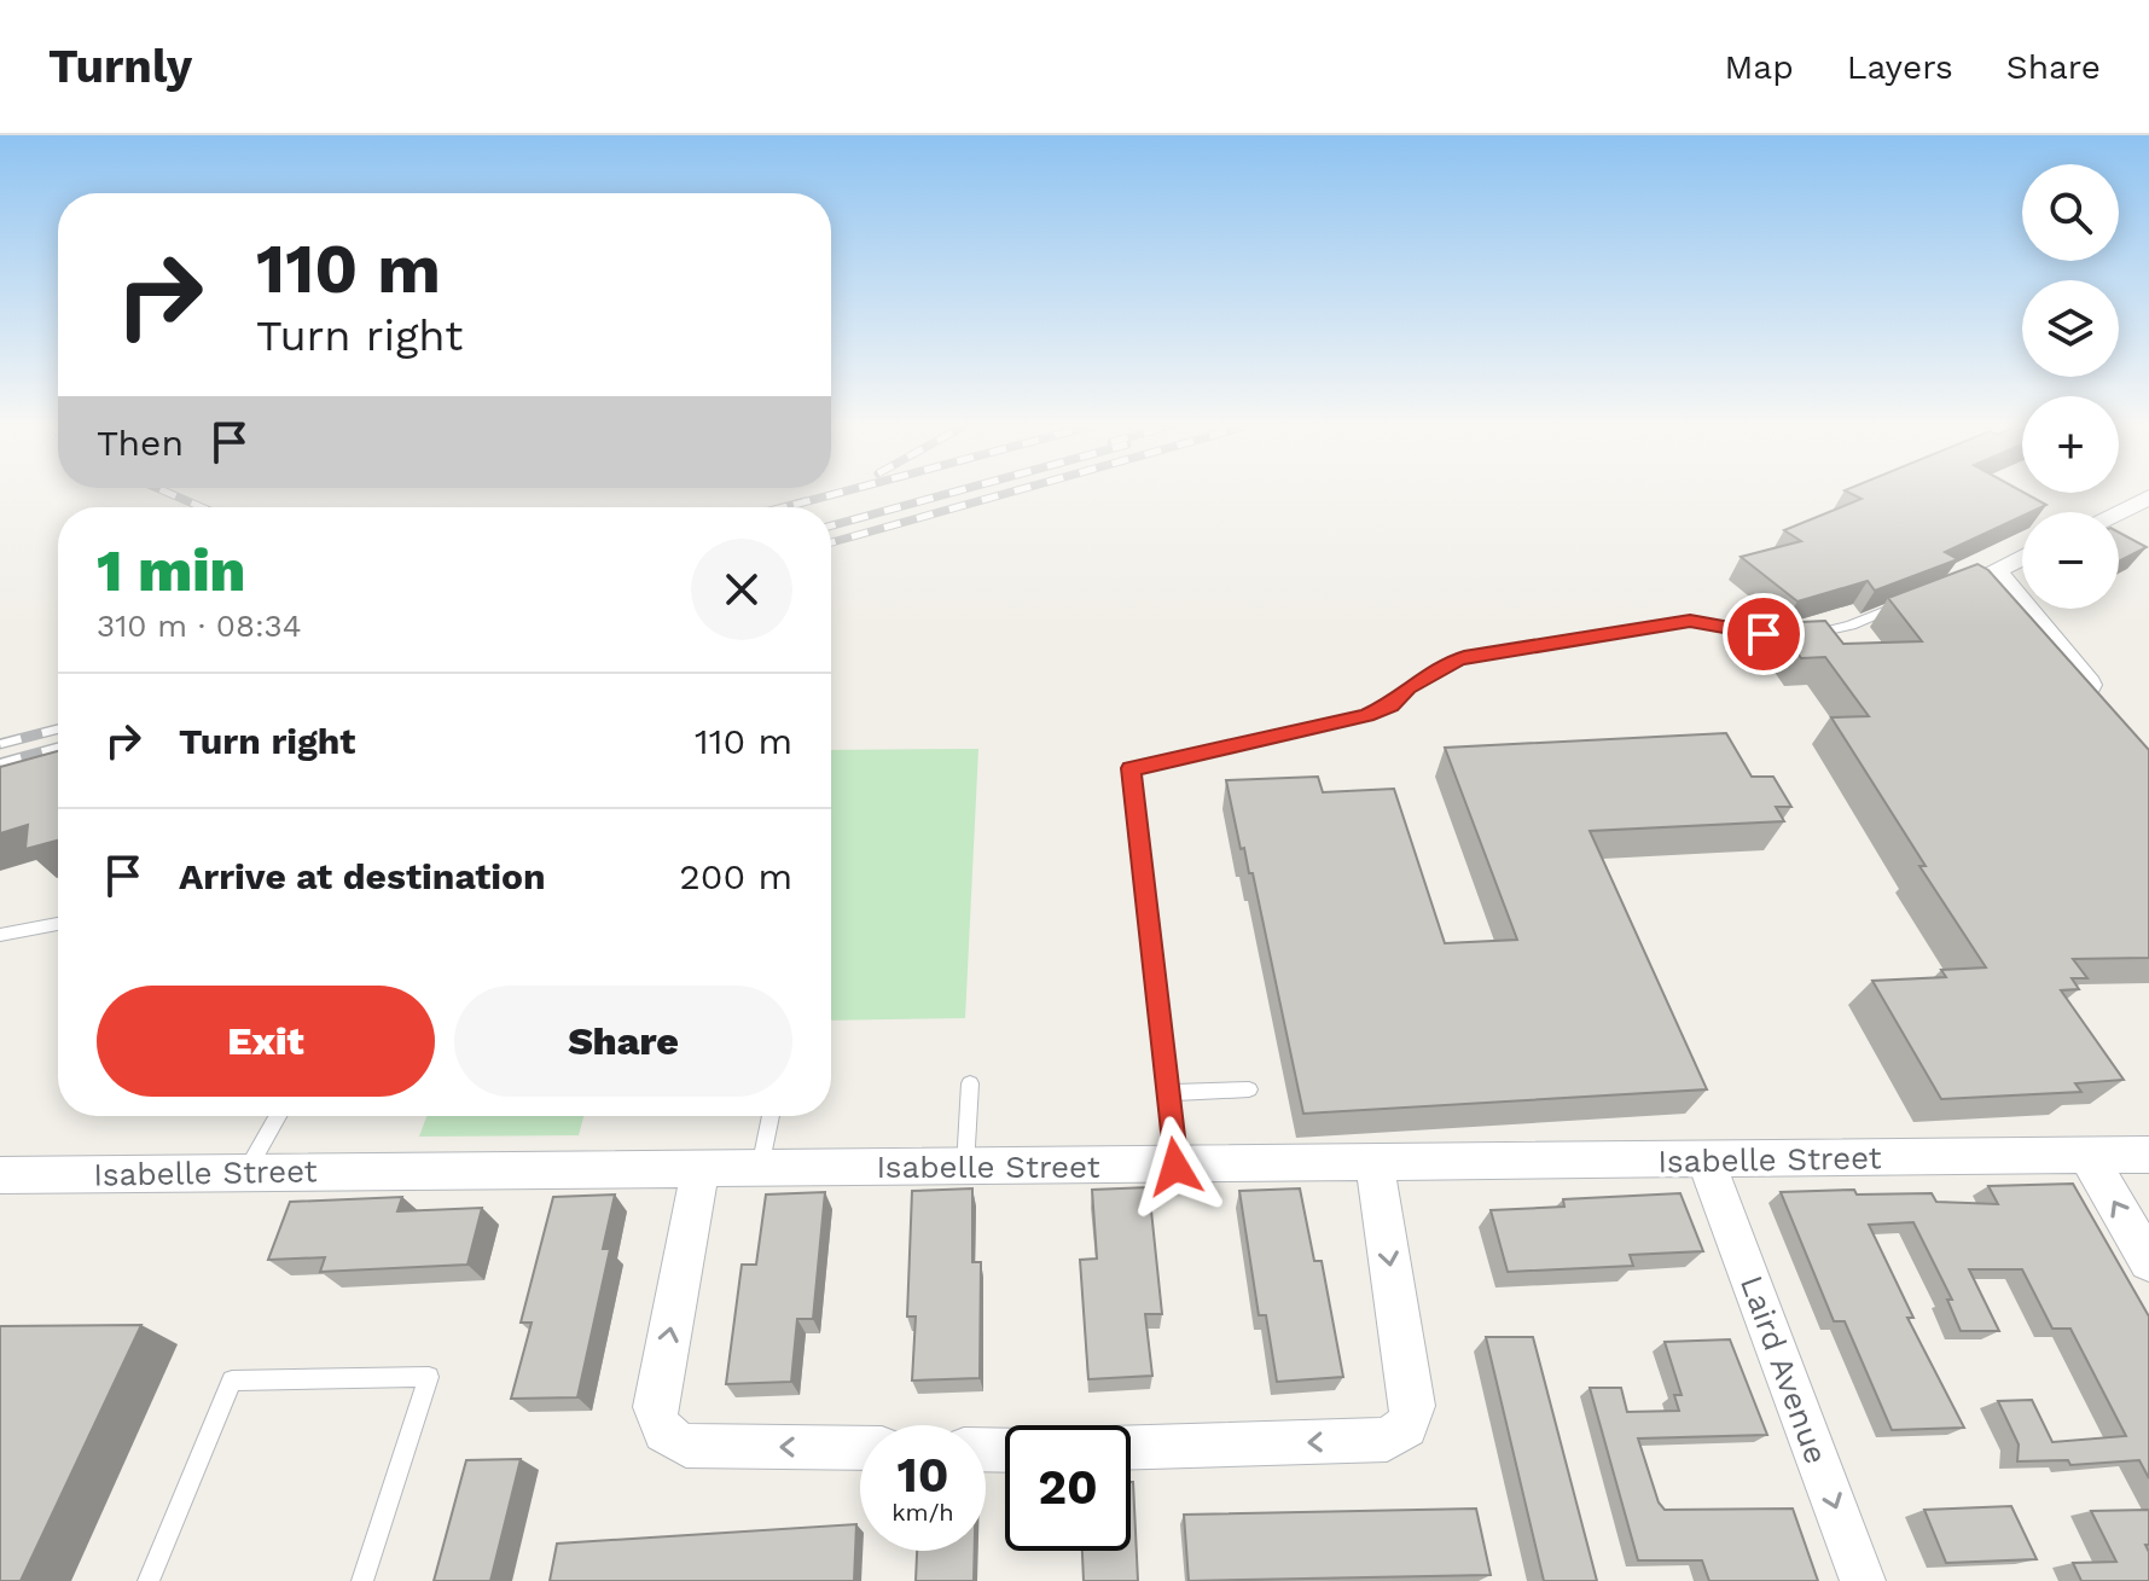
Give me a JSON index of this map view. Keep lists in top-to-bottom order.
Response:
{
  "streets": {
    "street": ["Isabelle Street", "Laird Avenue"]
  },
  "crossings": [
    ["Isabelle Street", "Laird Avenue"]
  ],
  "one_way": ["Laird Avenue"],
  "page": {
    "header": "Turnly",
    "nav": ["Map", "Layers", "Share"],
    "map_buttons": ["+", "−"],
    "turn": ["110 m", "Turn right"],
    "then": "Then",
    "heading": ["1 min", "310 m · 08:34"],
    "list": [
      {
        "name": "Turn right",
        "value": "110 m"
      },
      {
        "name": "Arrive at destination",
        "value": "200 m"
      }
    ],
    "buttons": ["Exit", "Share"],
    "speed": "10 km/h",
    "limit": "20"
  }
}
